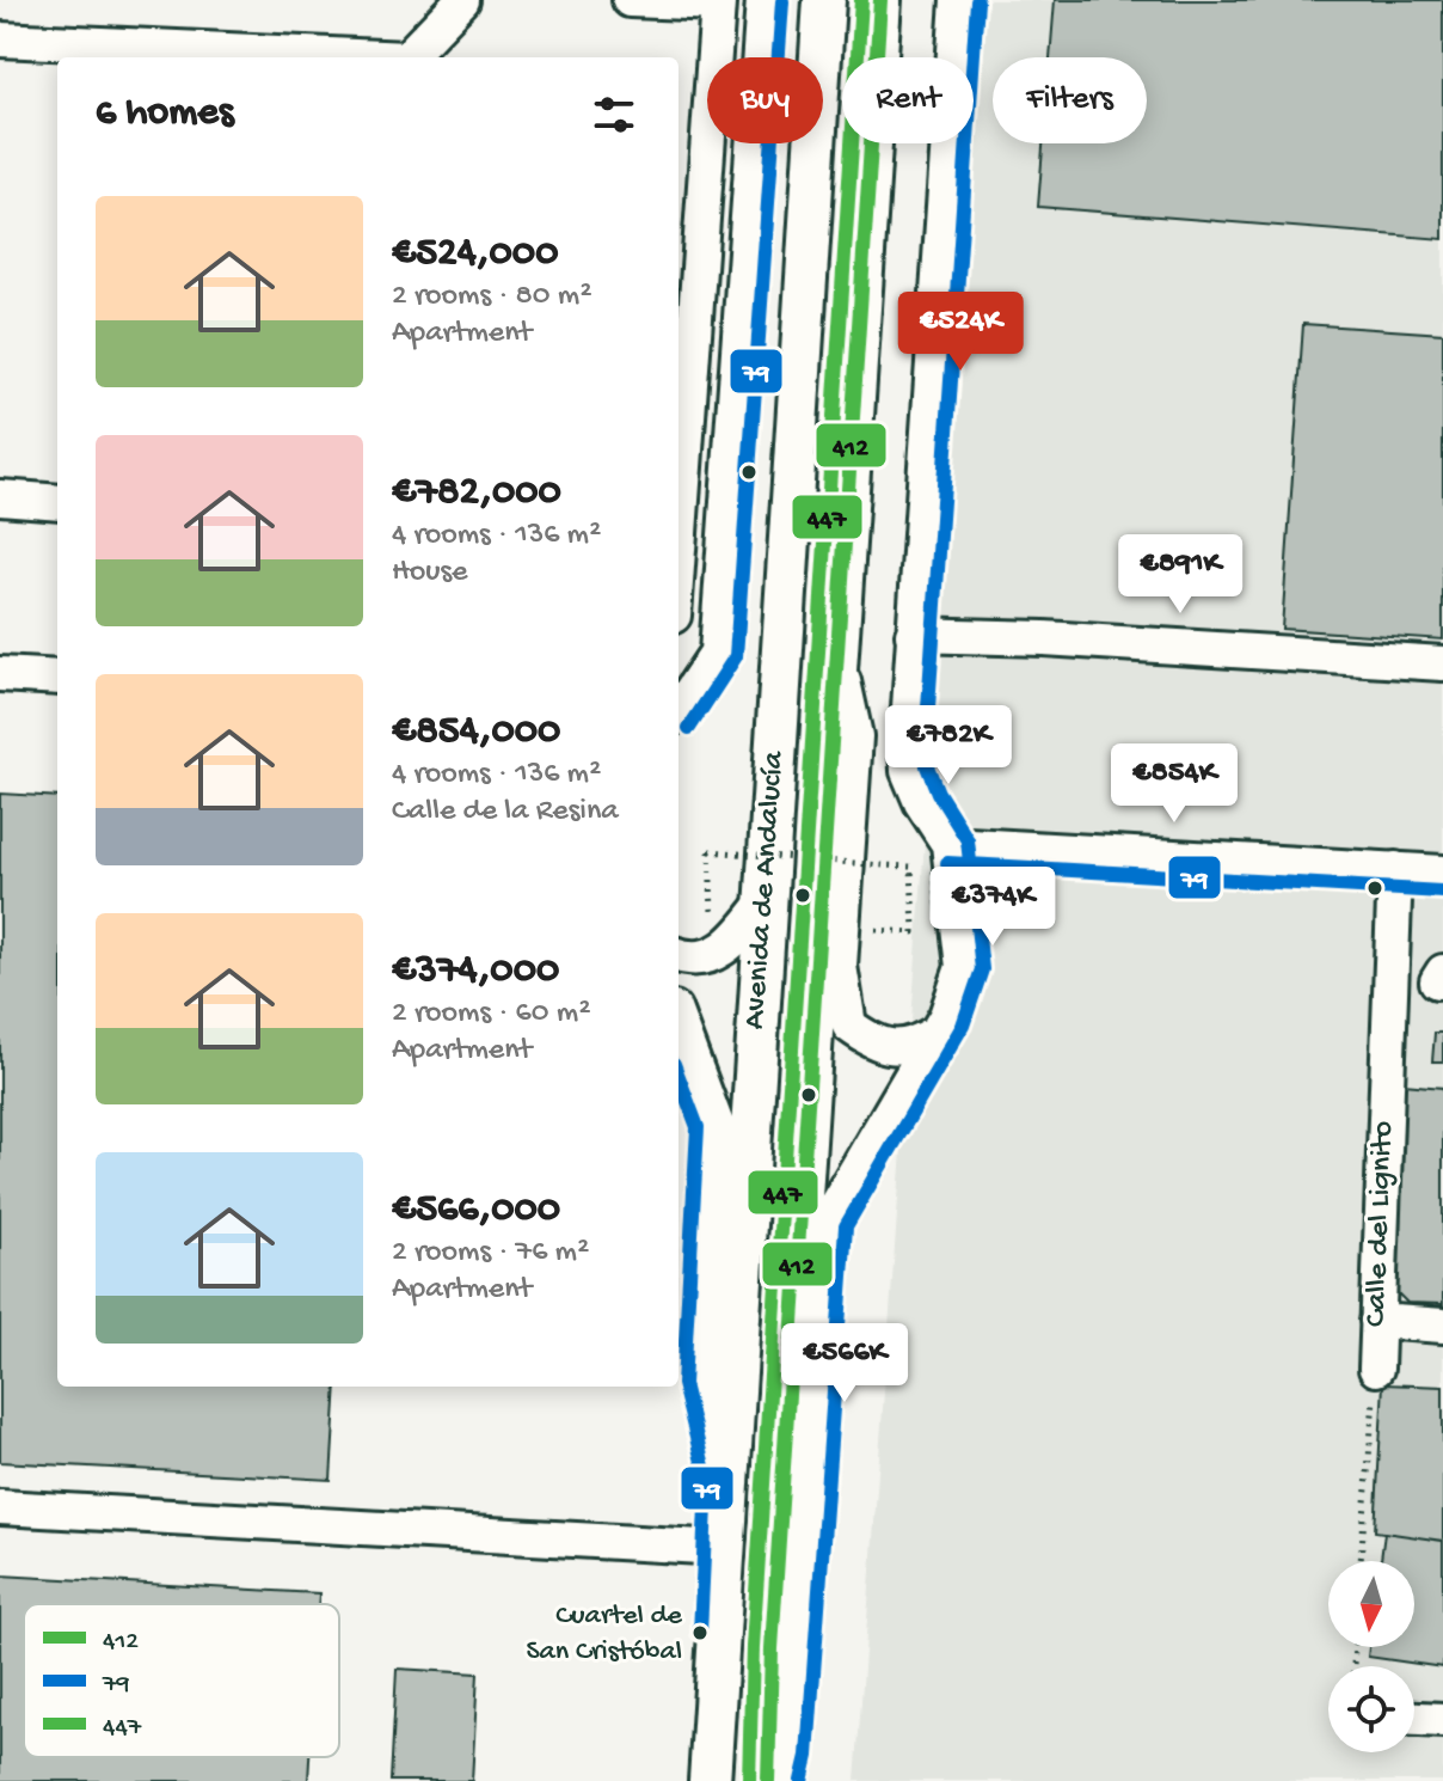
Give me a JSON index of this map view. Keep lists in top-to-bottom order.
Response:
{
  "streets": {
    "main road": ["Avenida de Andalucía"],
    "street": ["Calle del Lignito"]
  },
  "places": ["Cuartel de San Cristóbal"],
  "lines": ["transit line 412", "transit line 447", "transit line 79"],
  "legend": ["412", "79", "447"],
  "north": "bottom",
  "page": {
    "chip": ["Buy", "Rent", "Filters"],
    "heading": "6 homes",
    "list": [
      {
        "name": "€524,000",
        "note": "2 rooms · 80 m² · Apartment"
      },
      {
        "name": "€782,000",
        "note": "4 rooms · 136 m² · House"
      },
      {
        "name": "€854,000",
        "note": "4 rooms · 136 m² · Calle de la Resina"
      },
      {
        "name": "€374,000",
        "note": "2 rooms · 60 m² · Apartment"
      },
      {
        "name": "€566,000",
        "note": "2 rooms · 76 m² · Apartment"
      }
    ],
    "price": [
      "€524K",
      "€891K",
      "€782K",
      "€854K",
      "€374K",
      "€566K"
    ]
  }
}
